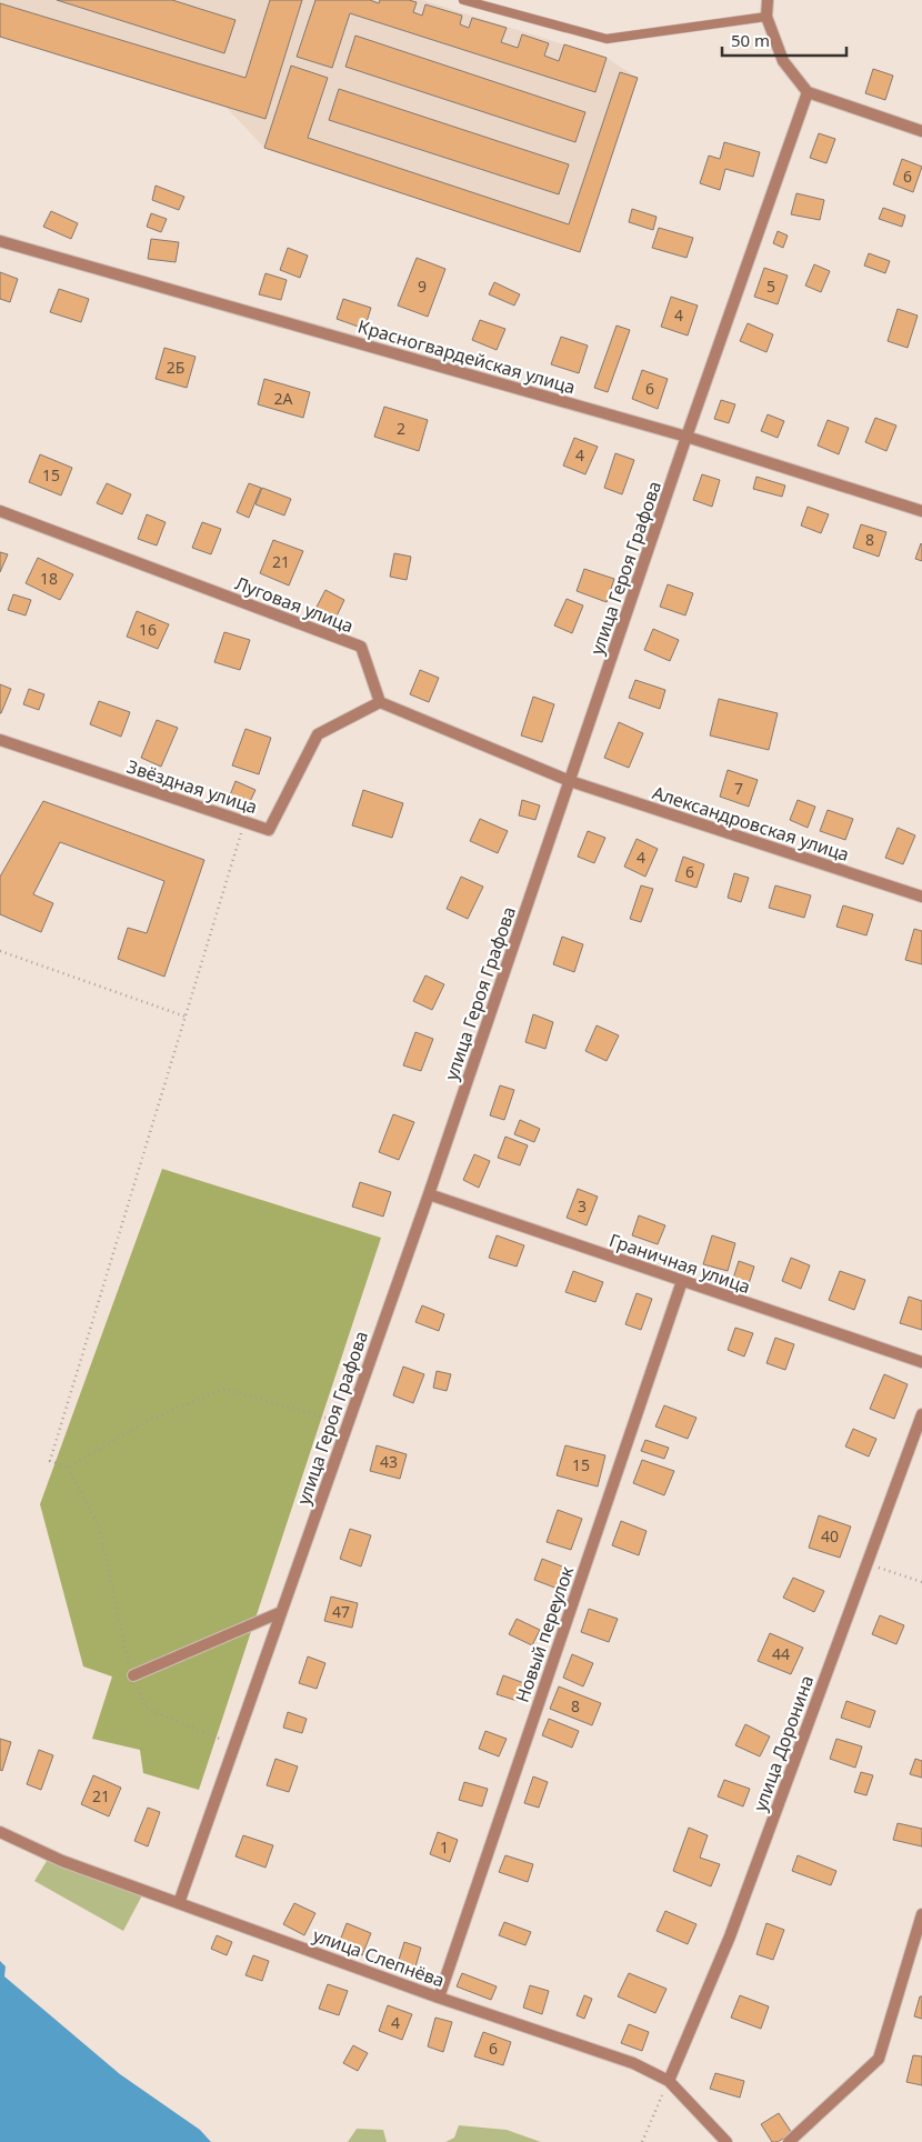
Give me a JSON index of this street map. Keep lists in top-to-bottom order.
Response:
{
  "streets": {
    "street": [
      "Красногвардейская улица",
      "улица Героя Графова",
      "Луговая улица",
      "Звёздная улица",
      "Александровская улица",
      "Граничная улица",
      "Новый переулок",
      "улица Доронина",
      "улица Слепнёва"
    ]
  },
  "crossings": [
    ["Красногвардейская улица", "улица Героя Графова"],
    ["улица Героя Графова", "Александровская улица"],
    ["улица Героя Графова", "Граничная улица"],
    ["улица Героя Графова", "улица Слепнёва"],
    ["Луговая улица", "Звёздная улица"],
    ["Граничная улица", "Новый переулок"],
    ["Новый переулок", "улица Слепнёва"],
    ["улица Доронина", "улица Слепнёва"]
  ],
  "house_numbers": [
    "6",
    "9",
    "5",
    "4",
    "2Б",
    "6",
    "2А",
    "2",
    "4",
    "15",
    "8",
    "21",
    "18",
    "16",
    "7",
    "4",
    "6",
    "3",
    "43",
    "15",
    "40",
    "47",
    "44",
    "8",
    "21",
    "1",
    "4",
    "6"
  ],
  "scale_bar": "50 m"
}
